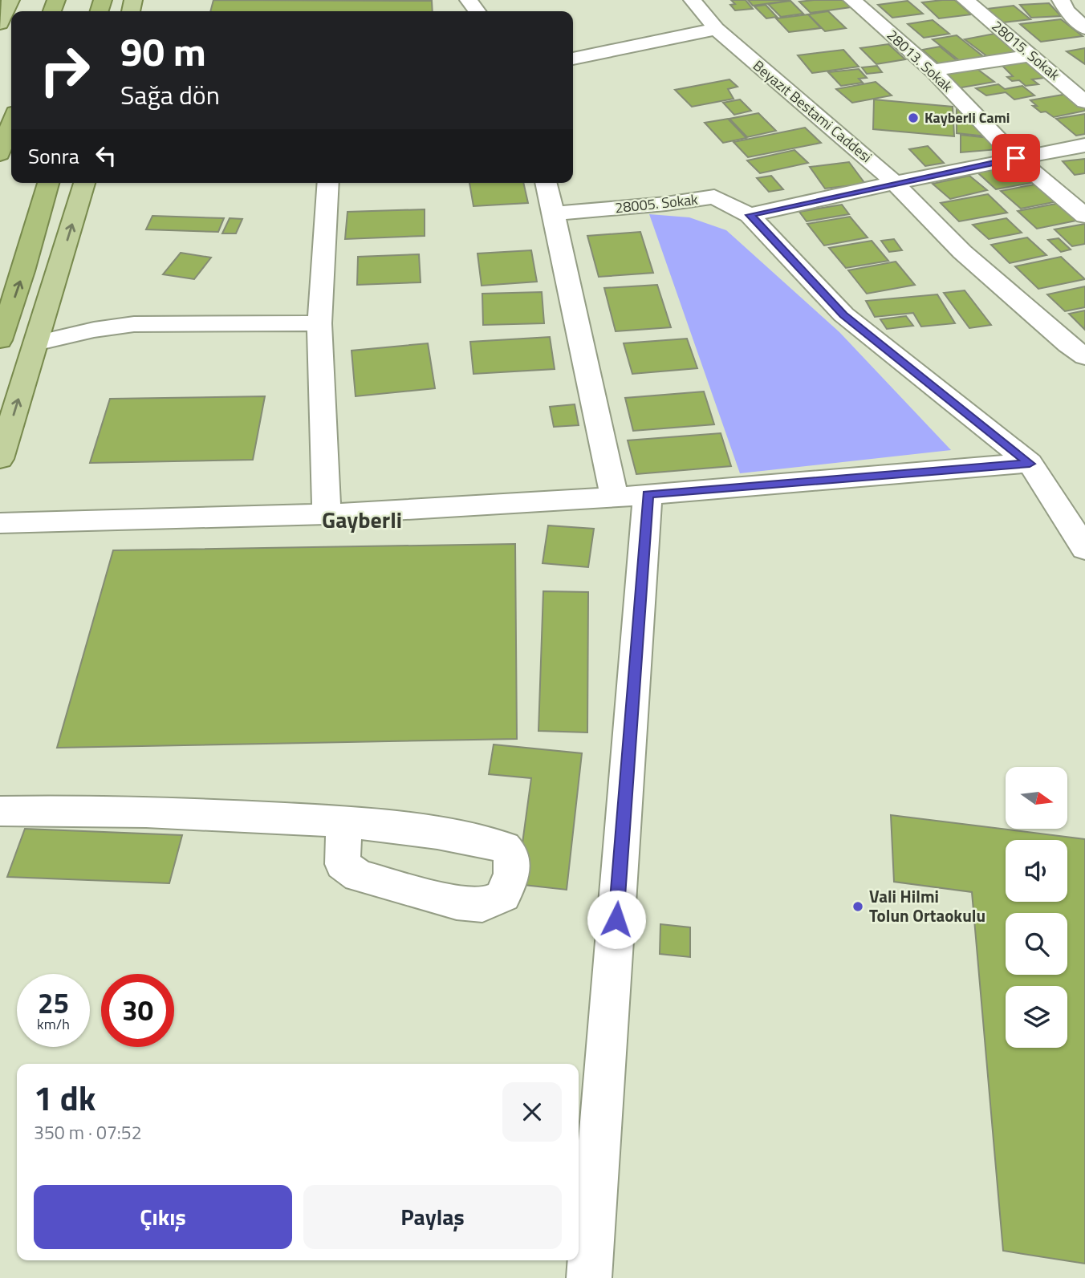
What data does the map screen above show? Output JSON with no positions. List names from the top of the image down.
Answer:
{
  "streets": {
    "street": [
      "28015. Sokak",
      "28013. Sokak",
      "Beyazıt Bestami Caddesi",
      "28005. Sokak"
    ]
  },
  "districts": ["Gayberli"],
  "places": ["Kayberli Cami", "Vali Hilmi Tolun Ortaokulu"],
  "north": "right",
  "page": {
    "turn": ["90 m", "Sağa dön"],
    "then": "Sonra",
    "speed": "25 km/h",
    "limit": "30",
    "heading": ["1 dk", "350 m · 07:52"],
    "buttons": ["Çıkış", "Paylaş"]
  }
}
